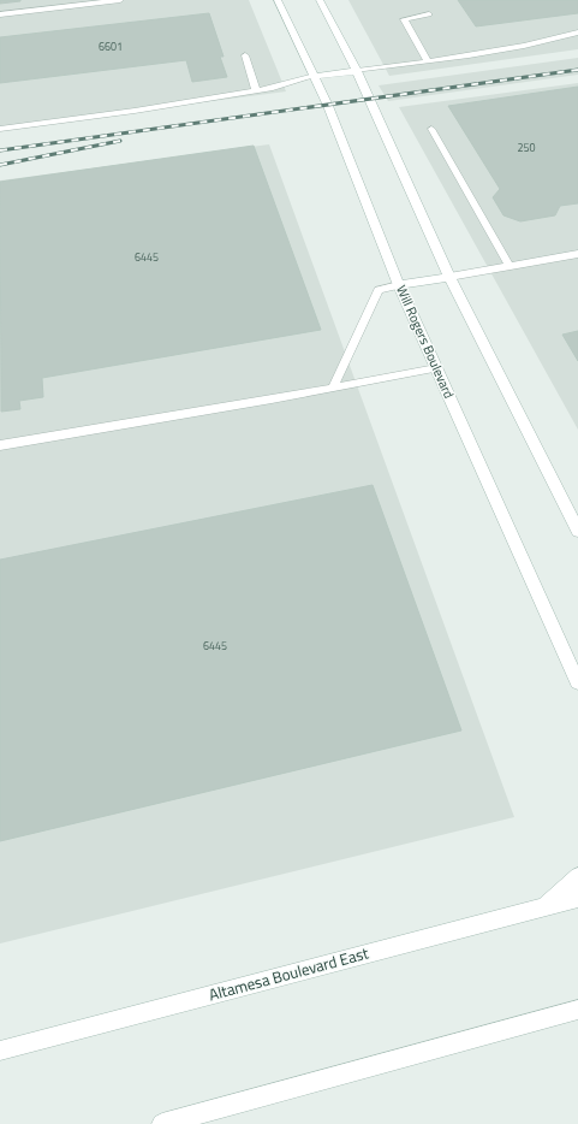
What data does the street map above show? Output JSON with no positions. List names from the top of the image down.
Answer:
{
  "streets": {
    "main road": ["Will Rogers Boulevard", "Altamesa Boulevard East"]
  },
  "house_numbers": [
    "6601",
    "250",
    "6445",
    "6445"
  ]
}
